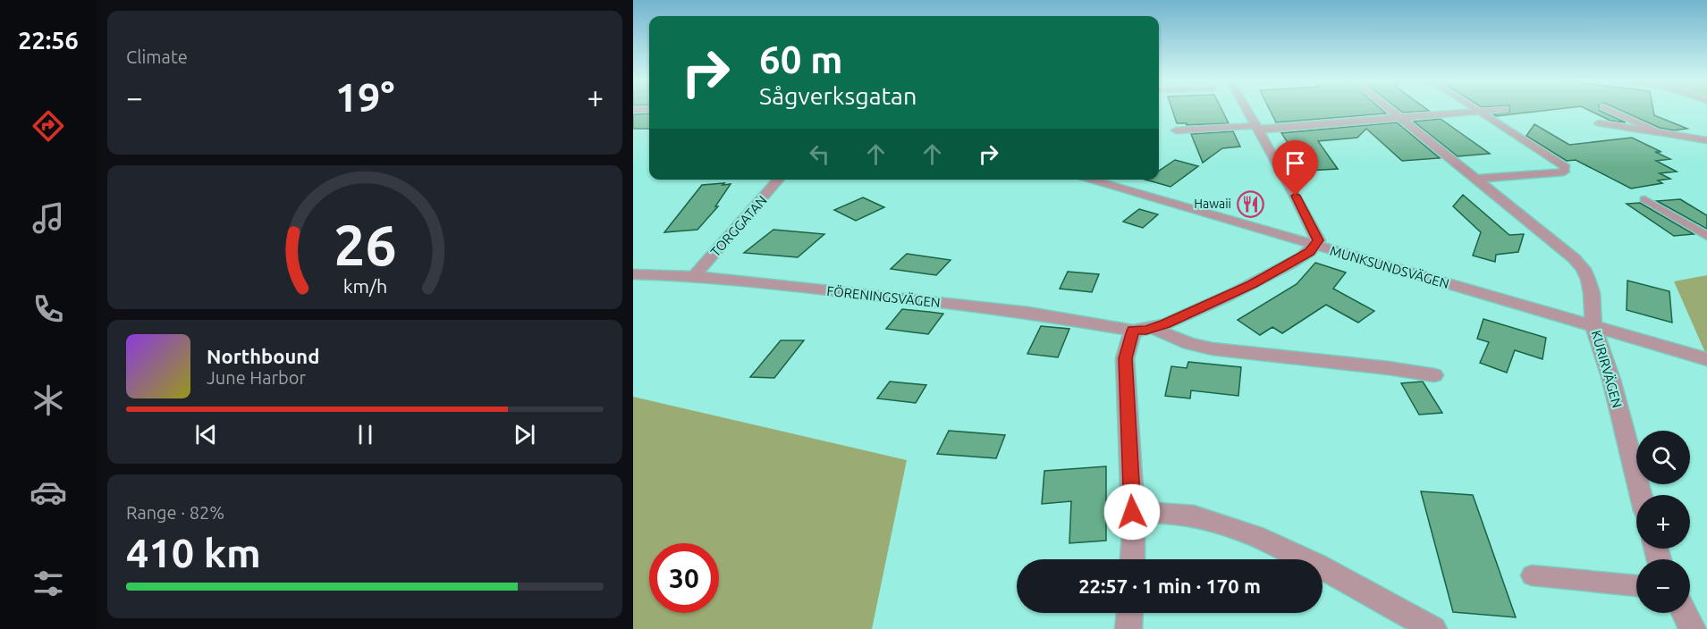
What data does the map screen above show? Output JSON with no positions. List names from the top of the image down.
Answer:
{
  "streets": {
    "street": [
      "TORGGATAN",
      "MUNKSUNDSVÄGEN",
      "FÖRENINGSVÄGEN",
      "KURIRVÄGEN"
    ]
  },
  "crossings": [
    ["TORGGATAN", "FÖRENINGSVÄGEN"],
    ["MUNKSUNDSVÄGEN", "FÖRENINGSVÄGEN"],
    ["MUNKSUNDSVÄGEN", "KURIRVÄGEN"]
  ],
  "places": {
    "restaurant": ["Hawaii"]
  },
  "page": {
    "tabs": "22:56",
    "tile": [
      "Climate",
      ["Range · 82%", "410 km"]
    ],
    "turn": ["60 m", "Sågverksgatan"],
    "heat": ["−", "19°", "+"],
    "song": ["Northbound", "June Harbor"],
    "map_buttons": ["+", "−"],
    "limit": "30",
    "trip": "22:57 · 1 min · 170 m",
    "gauge": ["26", "km/h"]
  }
}
